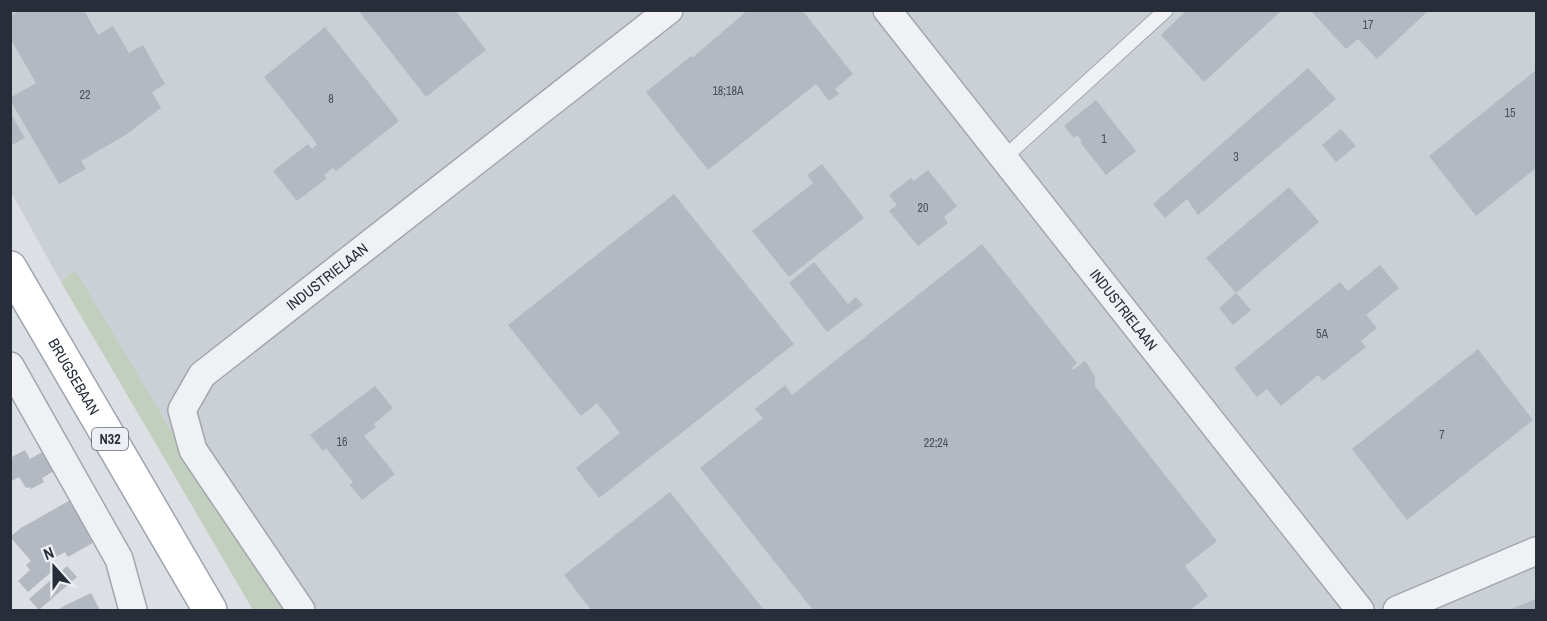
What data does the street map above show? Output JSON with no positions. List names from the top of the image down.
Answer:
{
  "streets": {
    "main road": ["BRUGSEBAAN", "N32"],
    "street": ["INDUSTRIELAAN"]
  },
  "house_numbers": [
    "17",
    "18;18A",
    "22",
    "8",
    "15",
    "1",
    "3",
    "20",
    "5A",
    "7",
    "16",
    "22;24"
  ],
  "north": "top"
}
